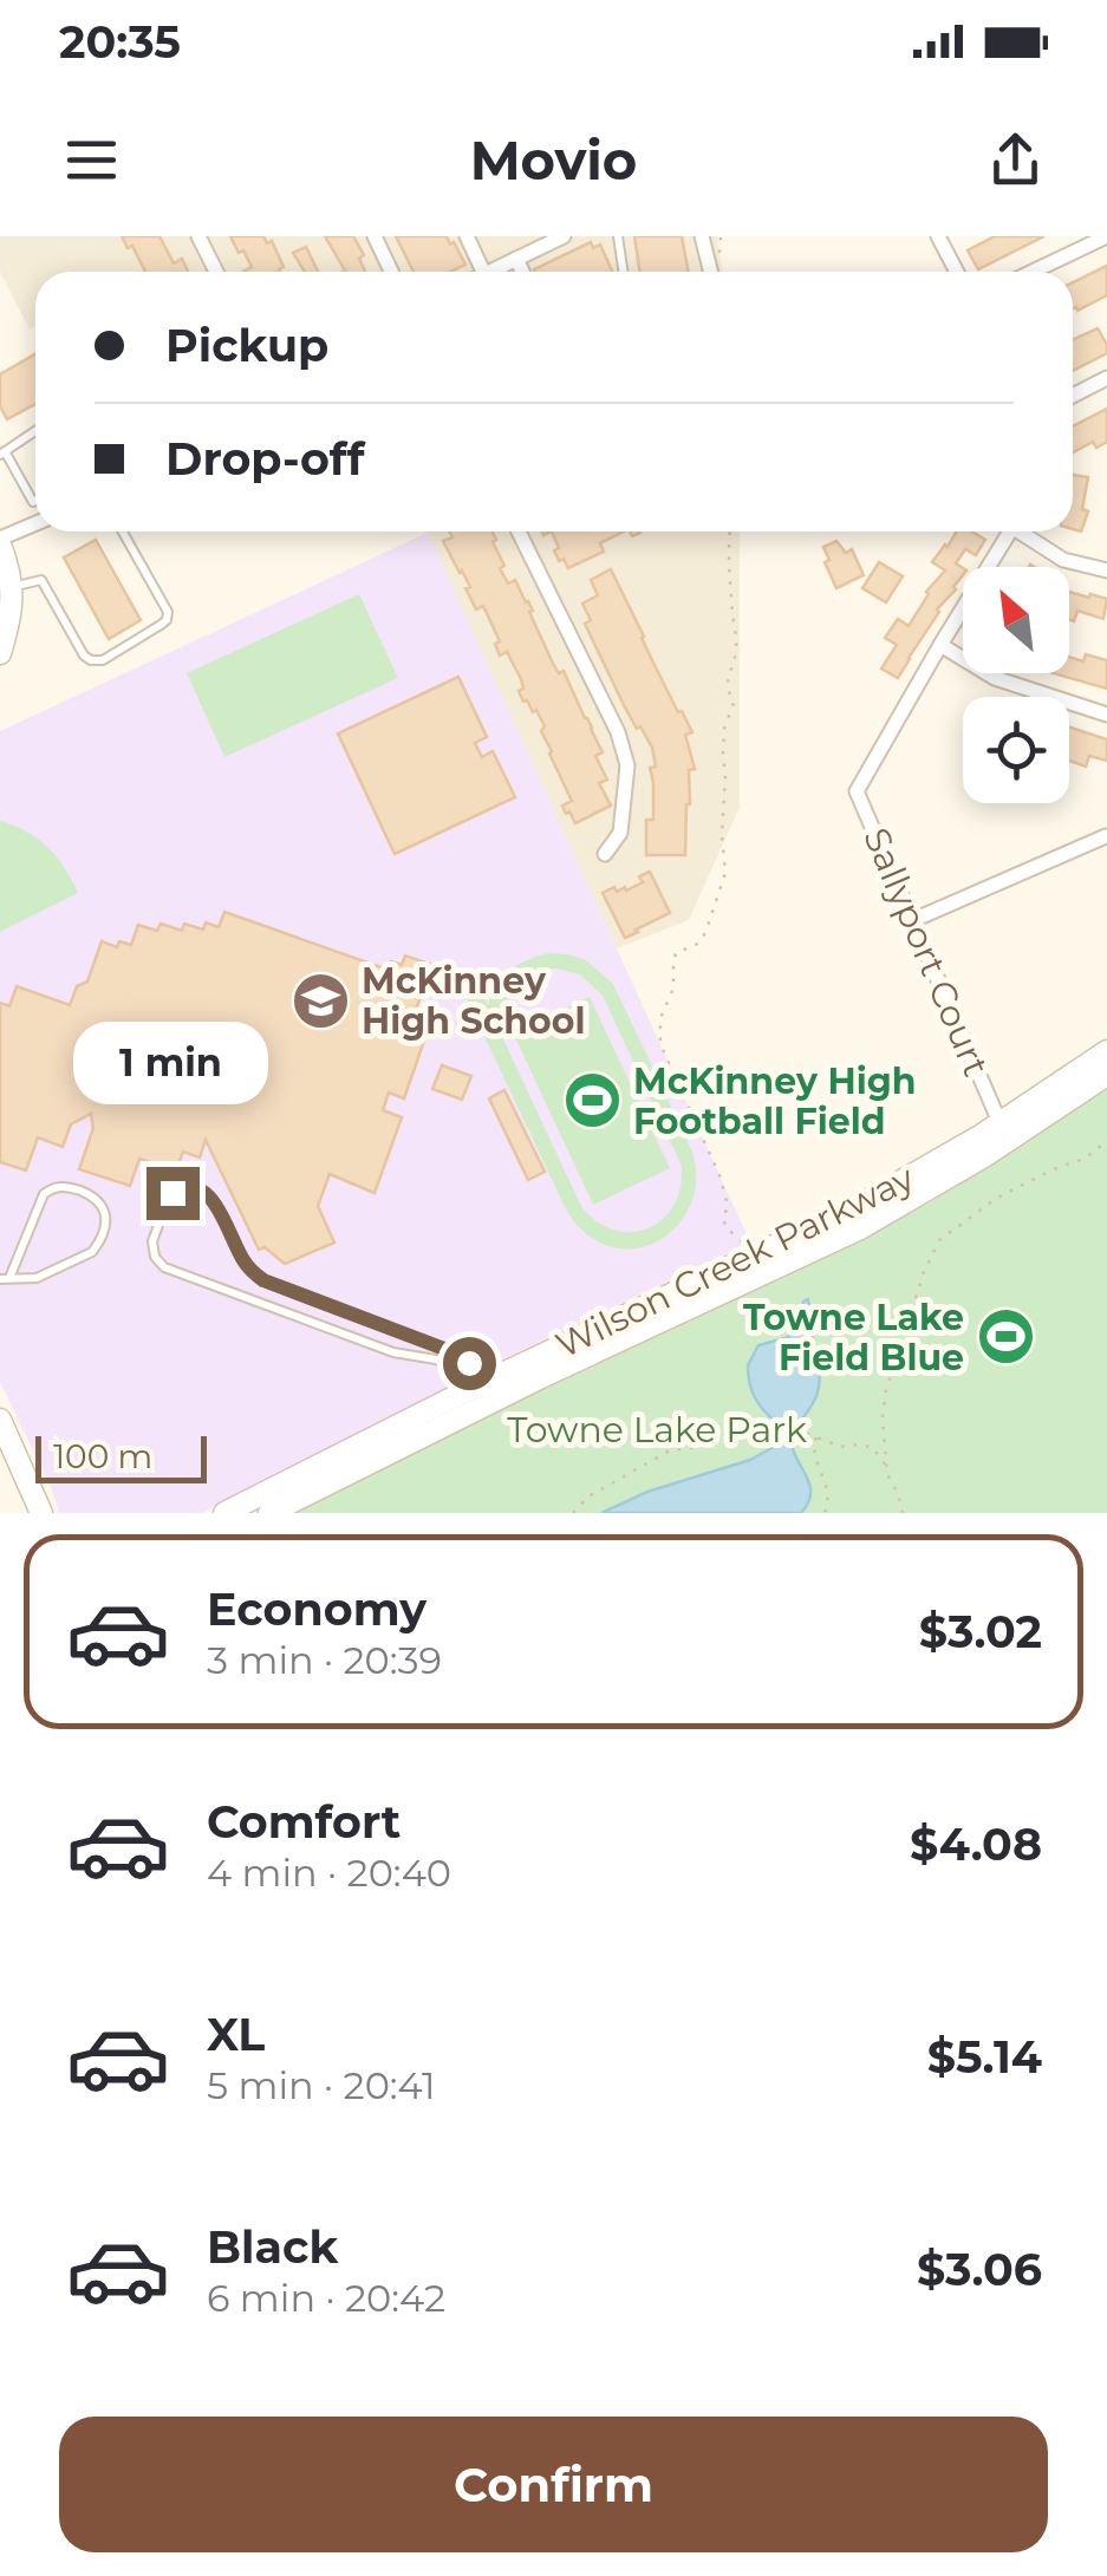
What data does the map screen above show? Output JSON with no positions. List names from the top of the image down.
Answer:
{
  "streets": {
    "main road": ["Wilson Creek Parkway"],
    "street": ["Sallyport Court"]
  },
  "parks": ["Towne Lake Park"],
  "places": {
    "school or university": ["McKinney High School"],
    "sports": ["McKinney High Football Field", "Towne Lake Field Blue"]
  },
  "scale_bar": "100 m",
  "north": "top left",
  "page": {
    "status": "20:35",
    "header": "Movio",
    "banner": ["Pickup", "Drop-off"],
    "bubble": "1 min",
    "scale": "100 m",
    "list": [
      {
        "name": "Economy",
        "note": "3 min · 20:39",
        "value": "$3.02"
      },
      {
        "name": "Comfort",
        "note": "4 min · 20:40",
        "value": "$4.08"
      },
      {
        "name": "XL",
        "note": "5 min · 20:41",
        "value": "$5.14"
      },
      {
        "name": "Black",
        "note": "6 min · 20:42",
        "value": "$3.06"
      }
    ],
    "buttons": "Confirm"
  }
}
